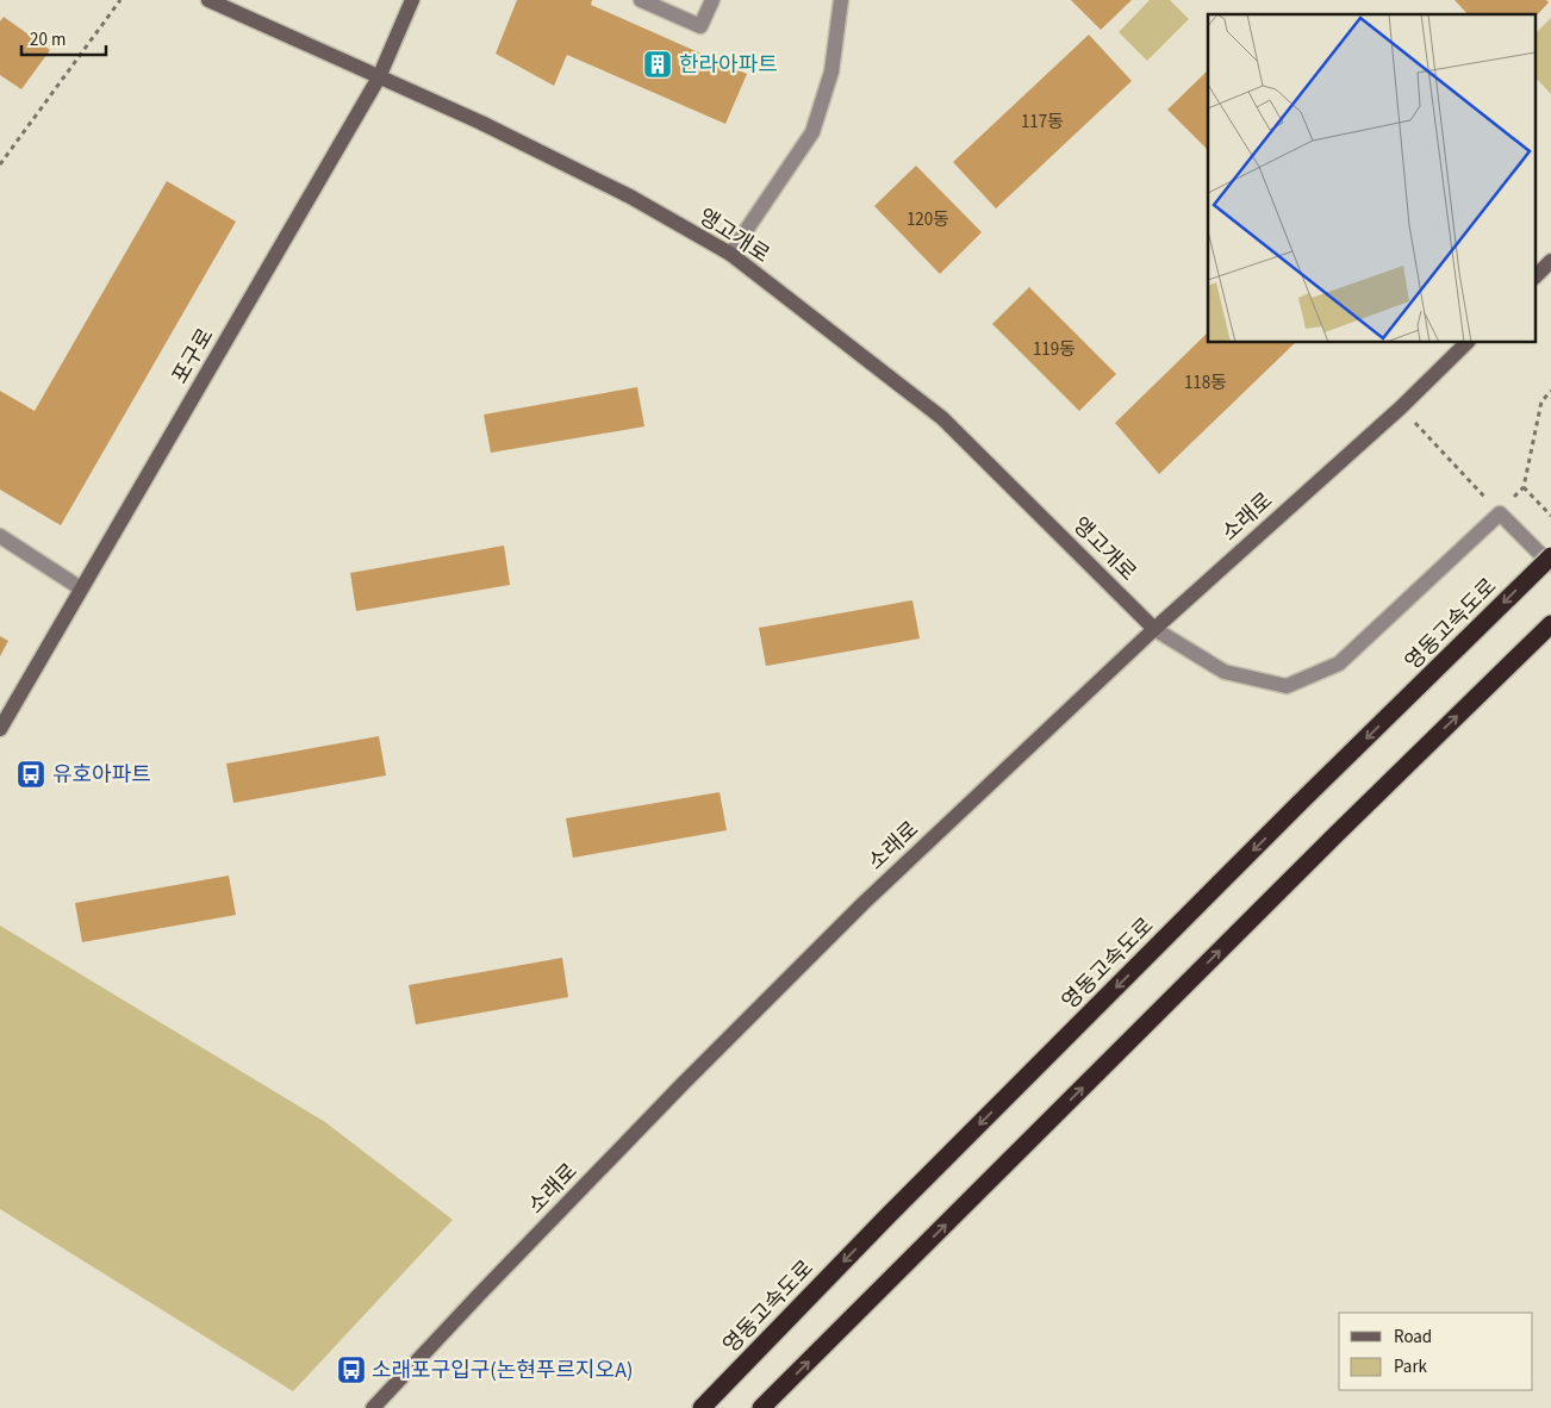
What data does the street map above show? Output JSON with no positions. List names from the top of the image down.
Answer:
{
  "streets": {
    "highway": ["영동고속도로"],
    "street": ["앵고개로", "포구로", "소래로"]
  },
  "crossings": [
    ["앵고개로", "포구로"],
    ["앵고개로", "소래로"]
  ],
  "places": {
    "building": ["한라아파트"],
    "bus stop": ["유호아파트", "소래포구입구(논현푸르지오A)"]
  },
  "house_numbers": [
    "117동",
    "120동",
    "119동",
    "118동"
  ],
  "legend": ["Road", "Park"],
  "scale_bar": "20 m"
}
